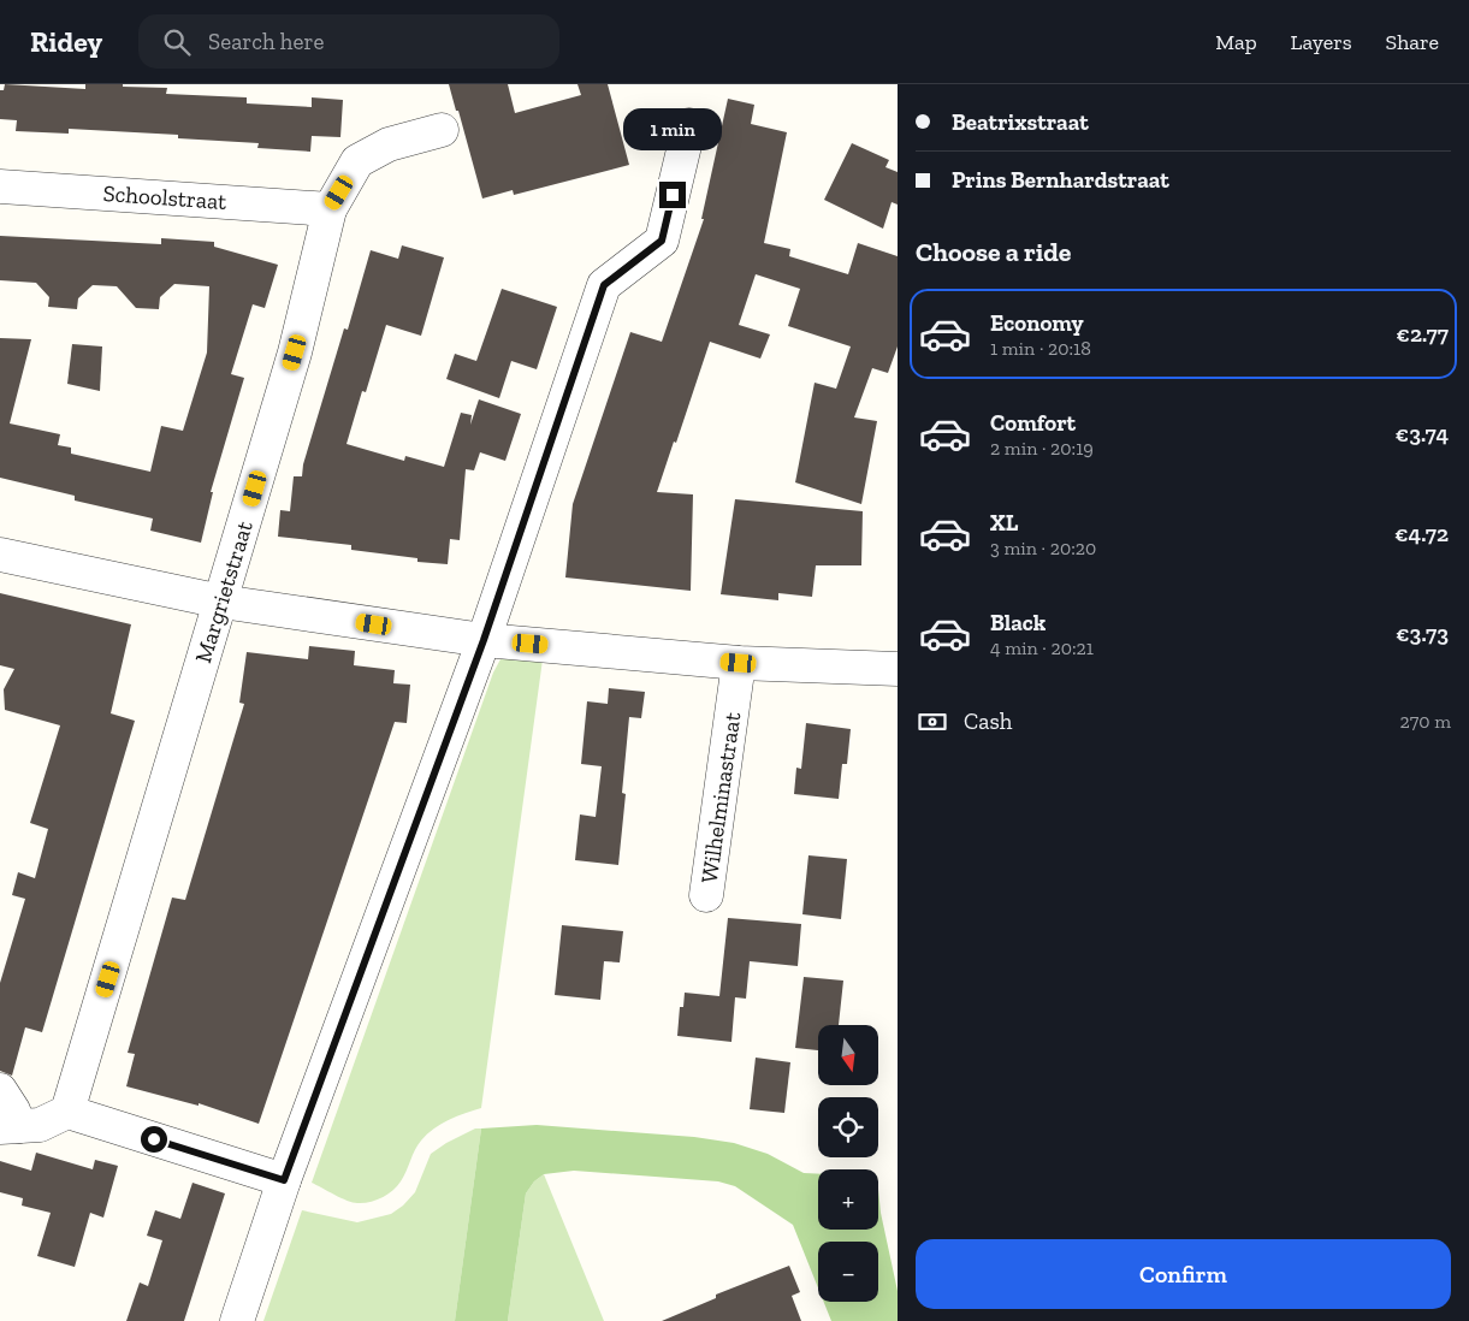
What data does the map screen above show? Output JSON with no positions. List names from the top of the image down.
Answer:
{
  "streets": {
    "street": ["Schoolstraat", "Margrietstraat", "Wilhelminastraat"]
  },
  "crossings": [
    ["Schoolstraat", "Margrietstraat"]
  ],
  "north": "bottom",
  "page": {
    "header": "Ridey",
    "search": "Search here",
    "nav": ["Map", "Layers", "Share"],
    "banner": ["Beatrixstraat", "Prins Bernhardstraat"],
    "bubble": "1 min",
    "heading": "Choose a ride",
    "list": [
      {
        "name": "Economy",
        "note": "1 min · 20:18",
        "value": "€2.77"
      },
      {
        "name": "Comfort",
        "note": "2 min · 20:19",
        "value": "€3.74"
      },
      {
        "name": "XL",
        "note": "3 min · 20:20",
        "value": "€4.72"
      },
      {
        "name": "Black",
        "note": "4 min · 20:21",
        "value": "€3.73"
      }
    ],
    "pay": ["Cash", "270 m"],
    "map_buttons": ["+", "−"],
    "buttons": "Confirm"
  }
}
